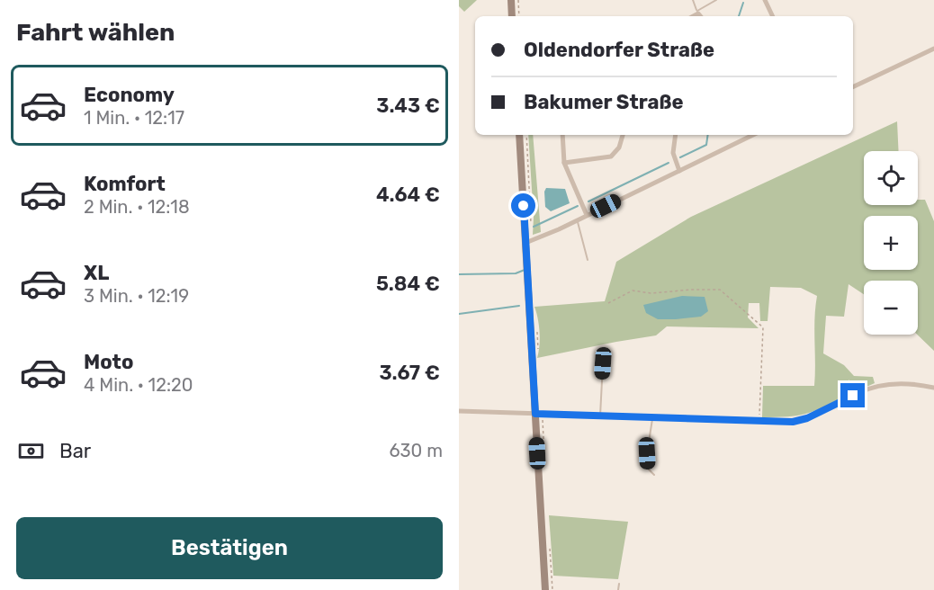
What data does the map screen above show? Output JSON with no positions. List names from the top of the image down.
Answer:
{
  "page": {
    "heading": "Fahrt wählen",
    "banner": ["Oldendorfer Straße", "Bakumer Straße"],
    "list": [
      {
        "name": "Economy",
        "note": "1 Min. · 12:17",
        "value": "3.43 €"
      },
      {
        "name": "Komfort",
        "note": "2 Min. · 12:18",
        "value": "4.64 €"
      },
      {
        "name": "XL",
        "note": "3 Min. · 12:19",
        "value": "5.84 €"
      },
      {
        "name": "Moto",
        "note": "4 Min. · 12:20",
        "value": "3.67 €"
      }
    ],
    "map_buttons": ["+", "−"],
    "pay": ["Bar", "630 m"],
    "buttons": "Bestätigen"
  }
}
